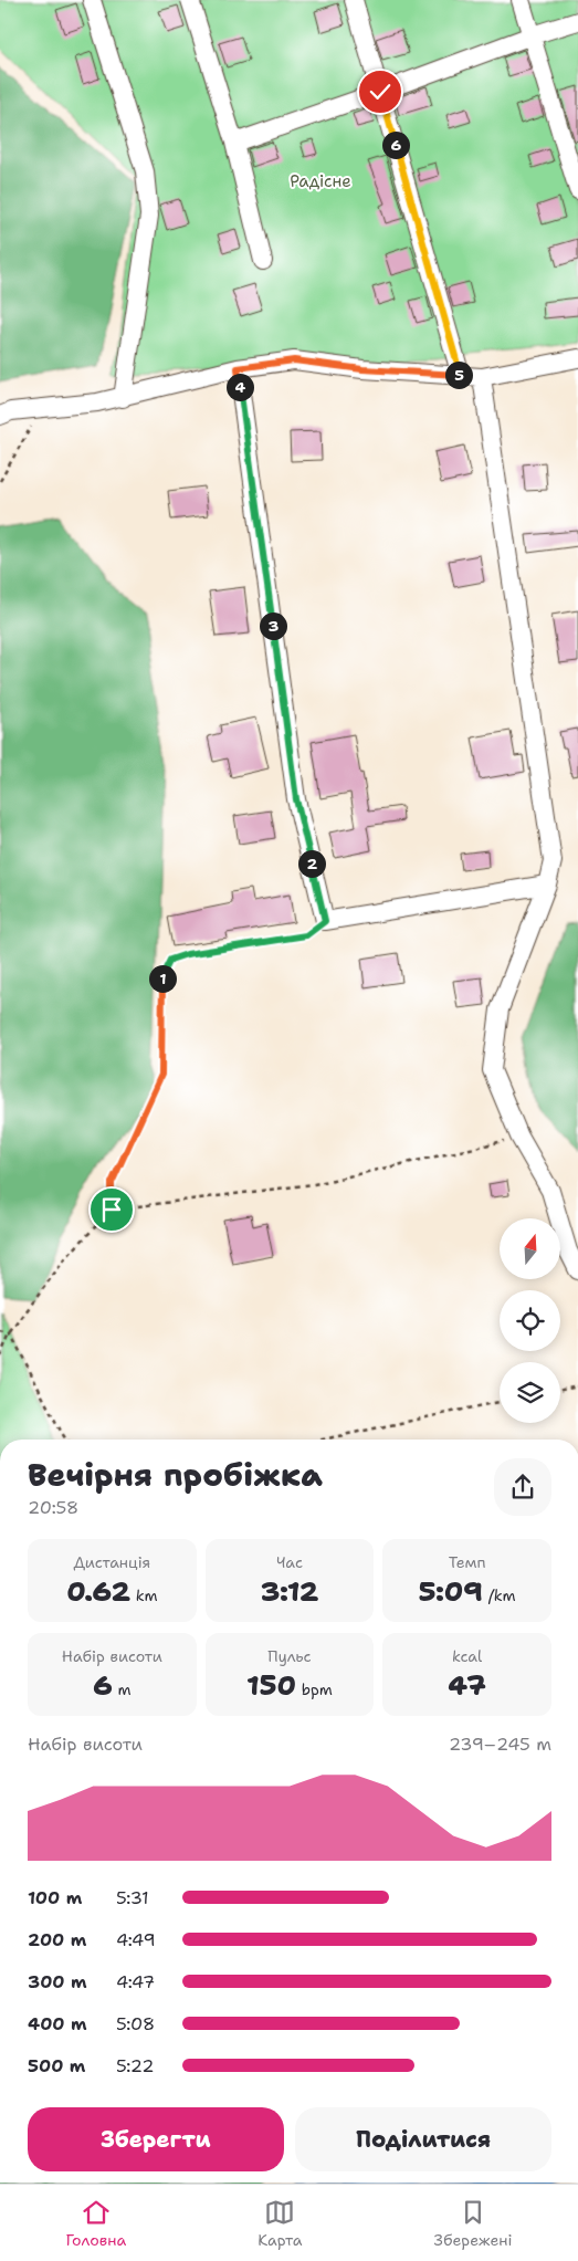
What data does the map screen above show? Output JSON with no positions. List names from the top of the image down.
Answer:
{
  "parks": ["Радісне"],
  "north": "top",
  "page": {
    "pins": [
      "6",
      "5",
      "4",
      "3",
      "2",
      "1"
    ],
    "heading": ["Вечірня пробіжка", "20:58"],
    "stats": [
      ["Дистанція", "0.62 km"],
      ["Час", "3:12"],
      ["Темп", "5:09 /km"],
      ["Набір висоти", "6 m"],
      ["Пульс", "150 bpm"],
      ["kcal", "47"]
    ],
    "chart": ["Набір висоти", "239–245 m"],
    "list": [
      {
        "name": "100 m",
        "note": "5:31"
      },
      {
        "name": "200 m",
        "note": "4:49"
      },
      {
        "name": "300 m",
        "note": "4:47"
      },
      {
        "name": "400 m",
        "note": "5:08"
      },
      {
        "name": "500 m",
        "note": "5:22"
      }
    ],
    "buttons": ["Зберегти", "Поділитися"],
    "tabs": ["Головна", "Карта", "Збережені"]
  }
}
